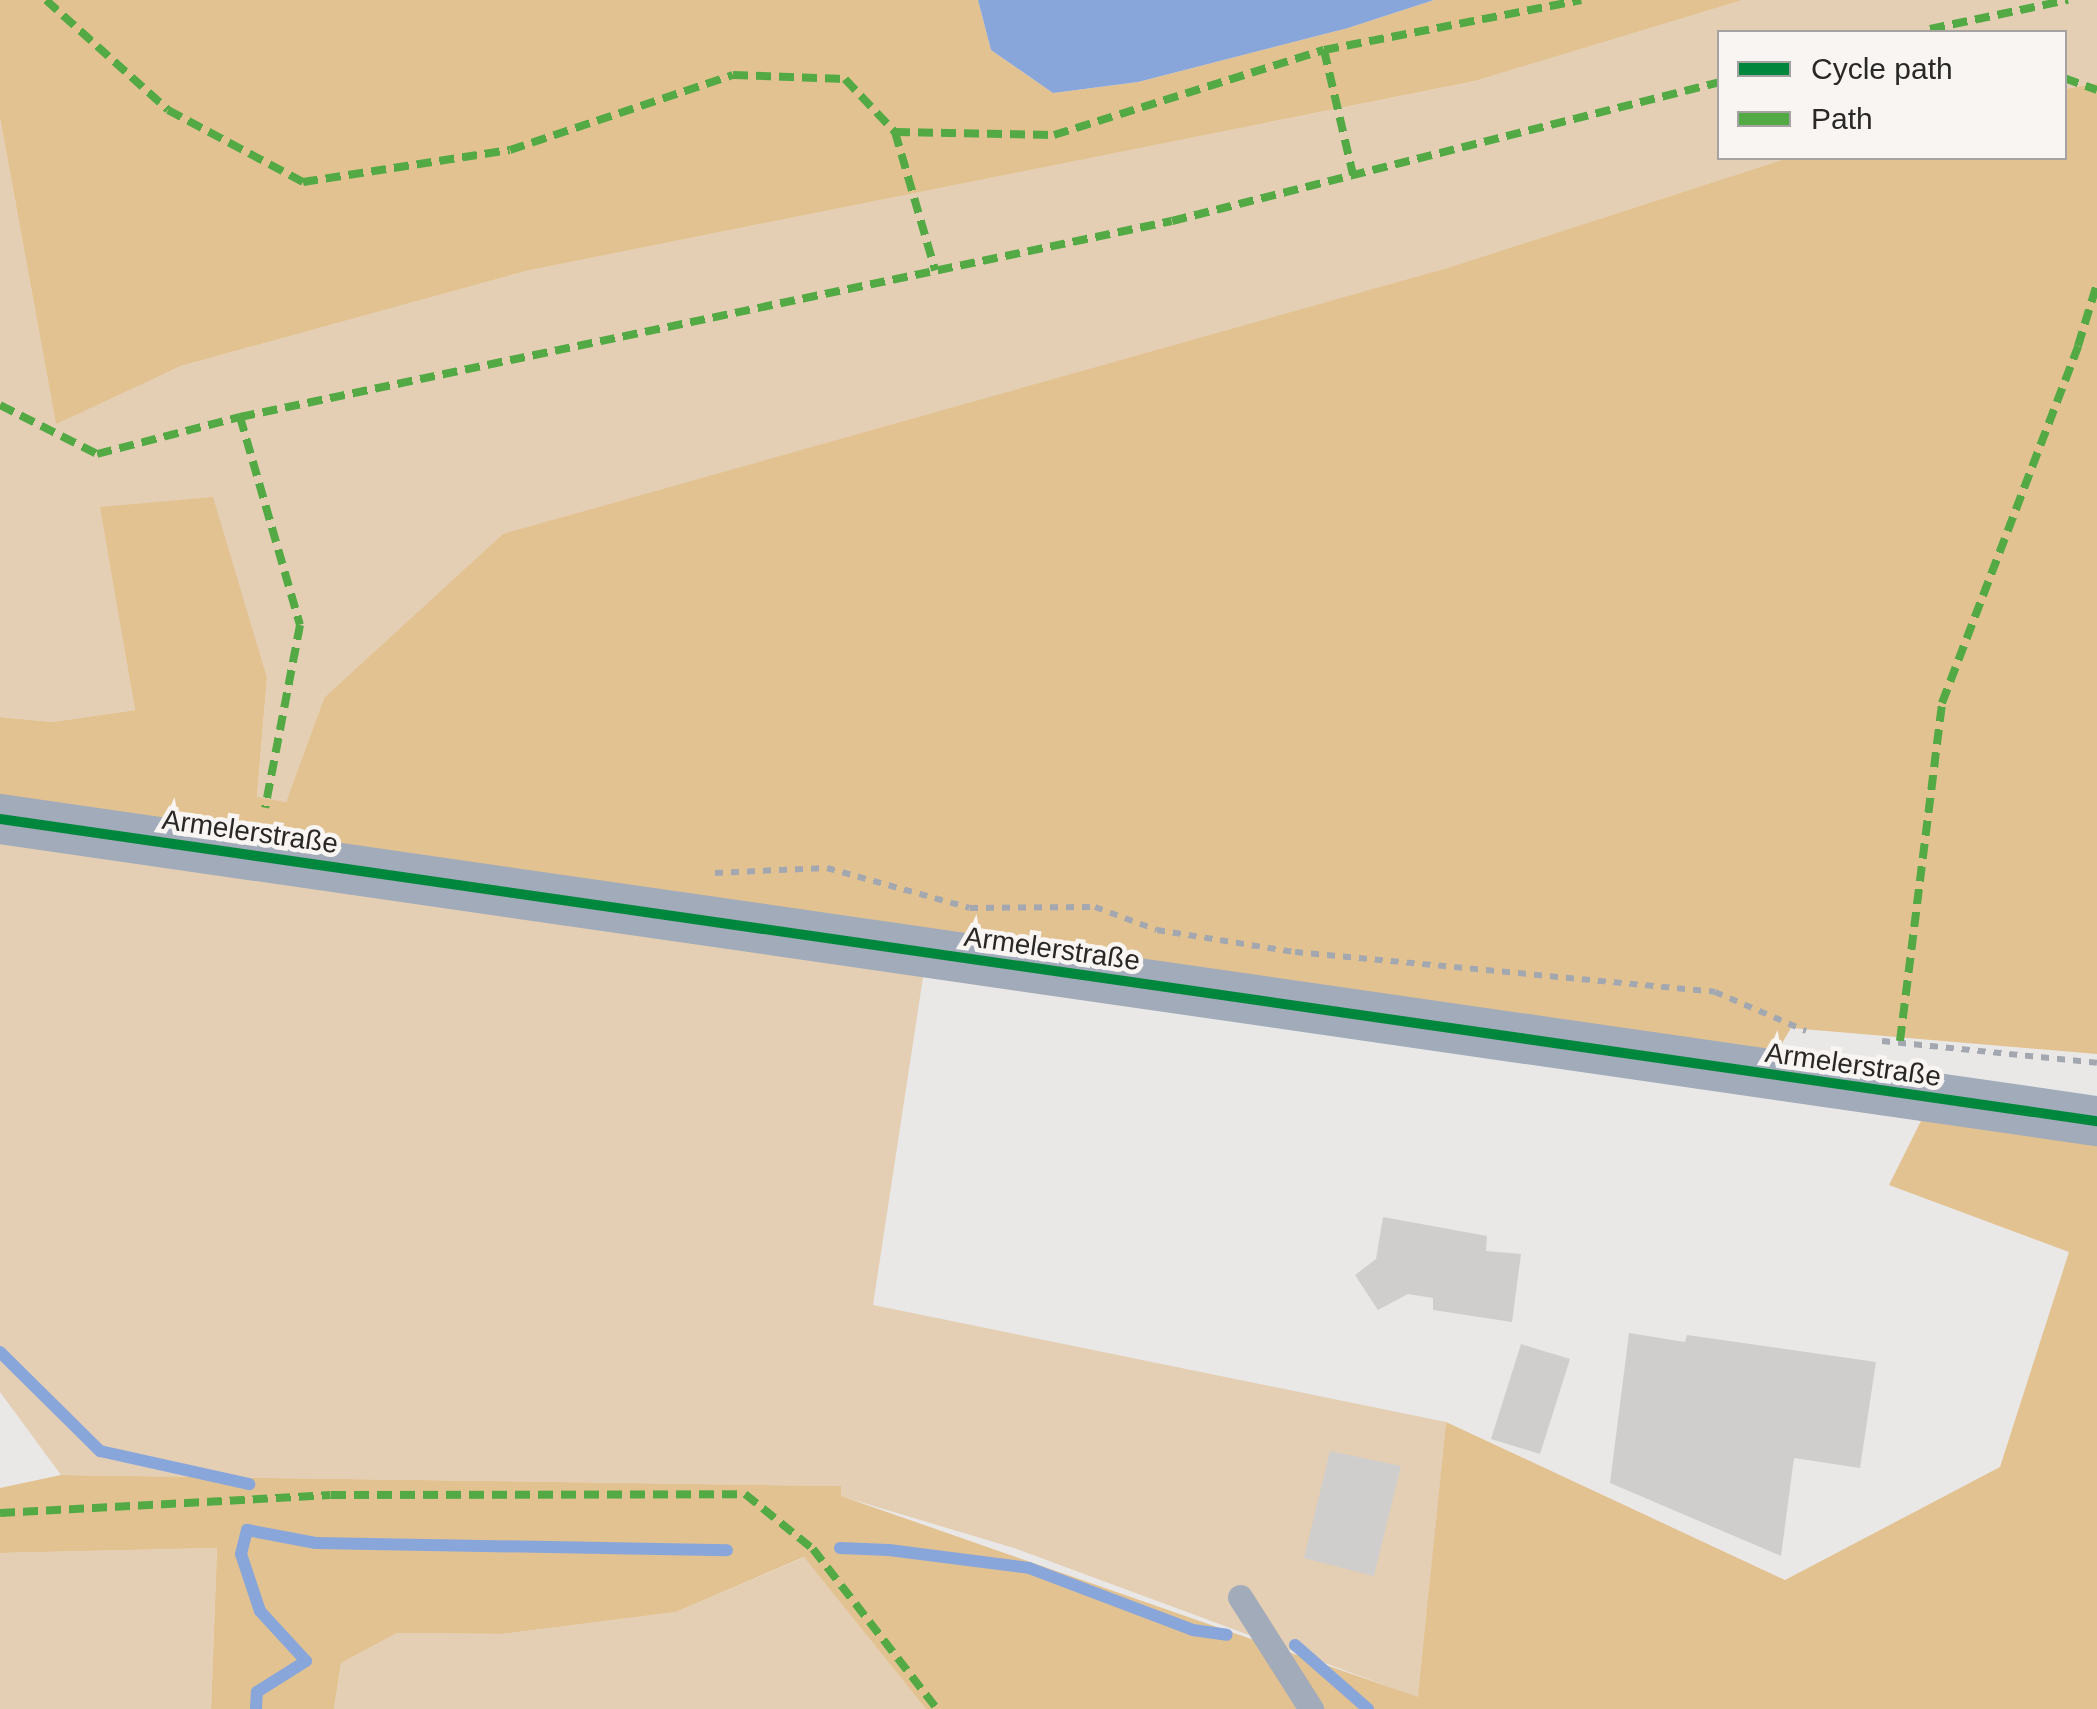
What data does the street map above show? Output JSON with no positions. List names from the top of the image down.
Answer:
{
  "streets": {
    "street": ["Armelerstraße"]
  },
  "legend": ["Cycle path", "Path"]
}
